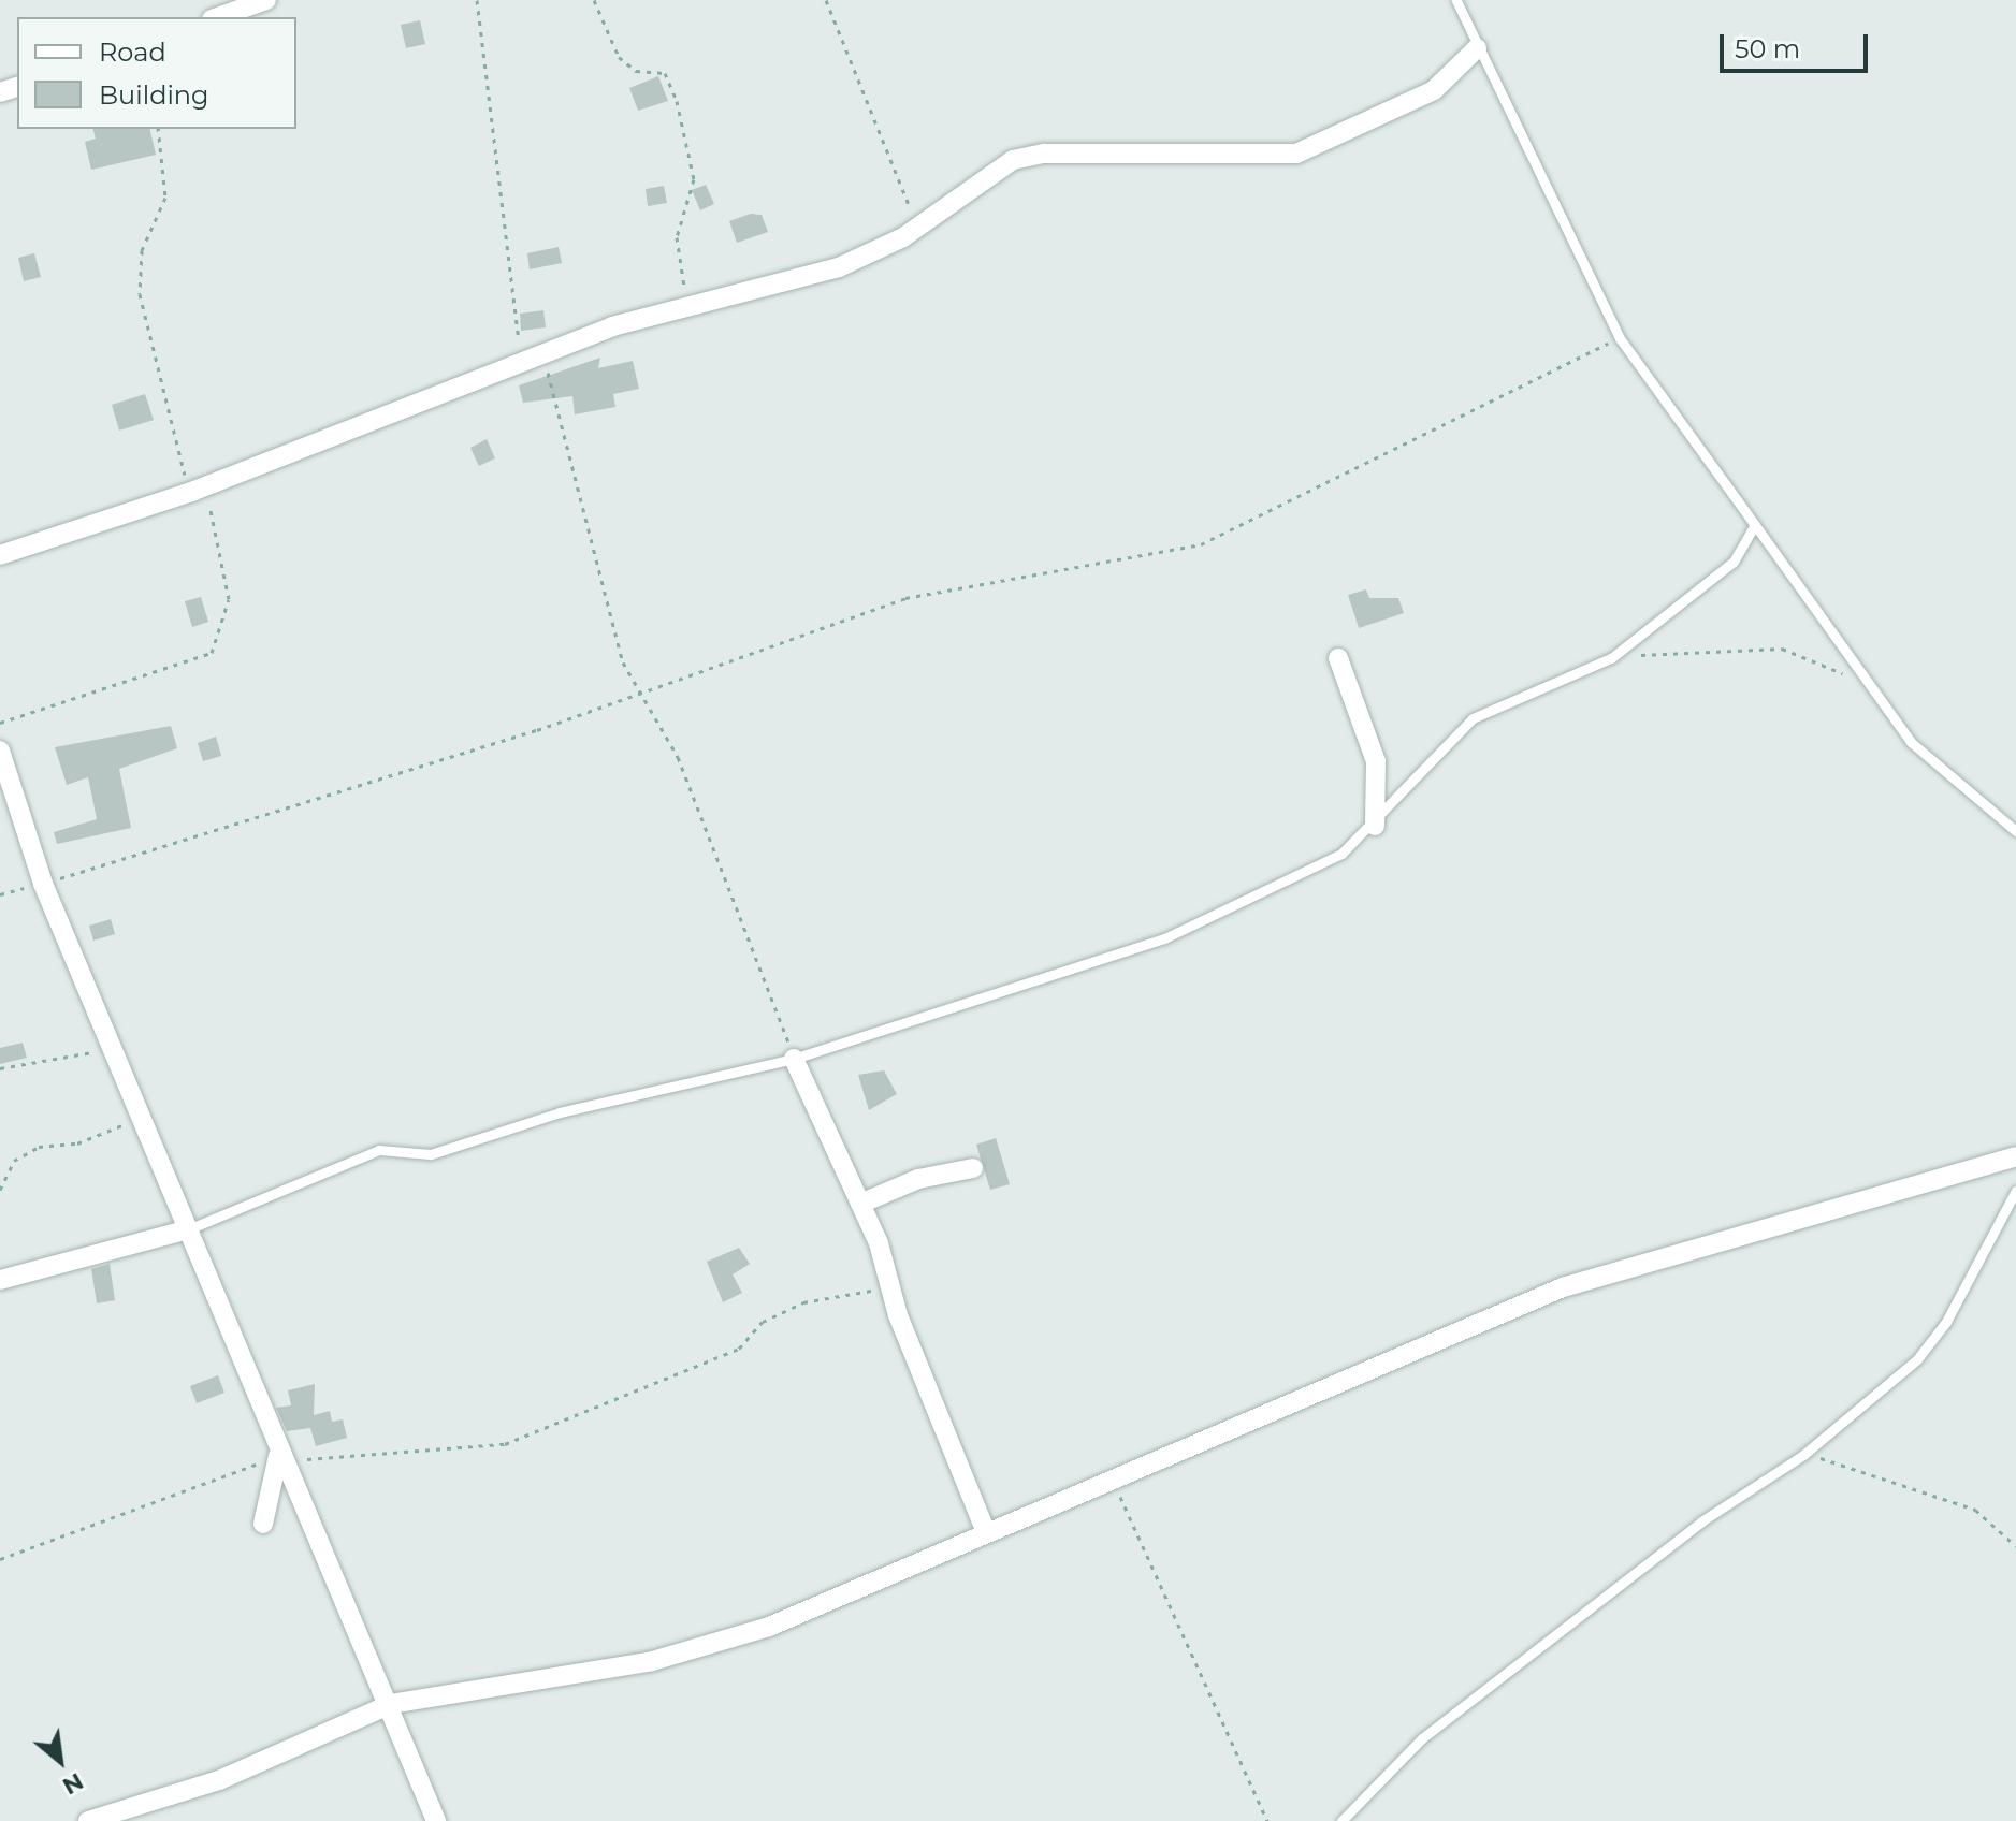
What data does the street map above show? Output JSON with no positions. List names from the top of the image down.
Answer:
{
  "legend": ["Road", "Building"],
  "scale_bar": "50 m",
  "north": "bottom right"
}
